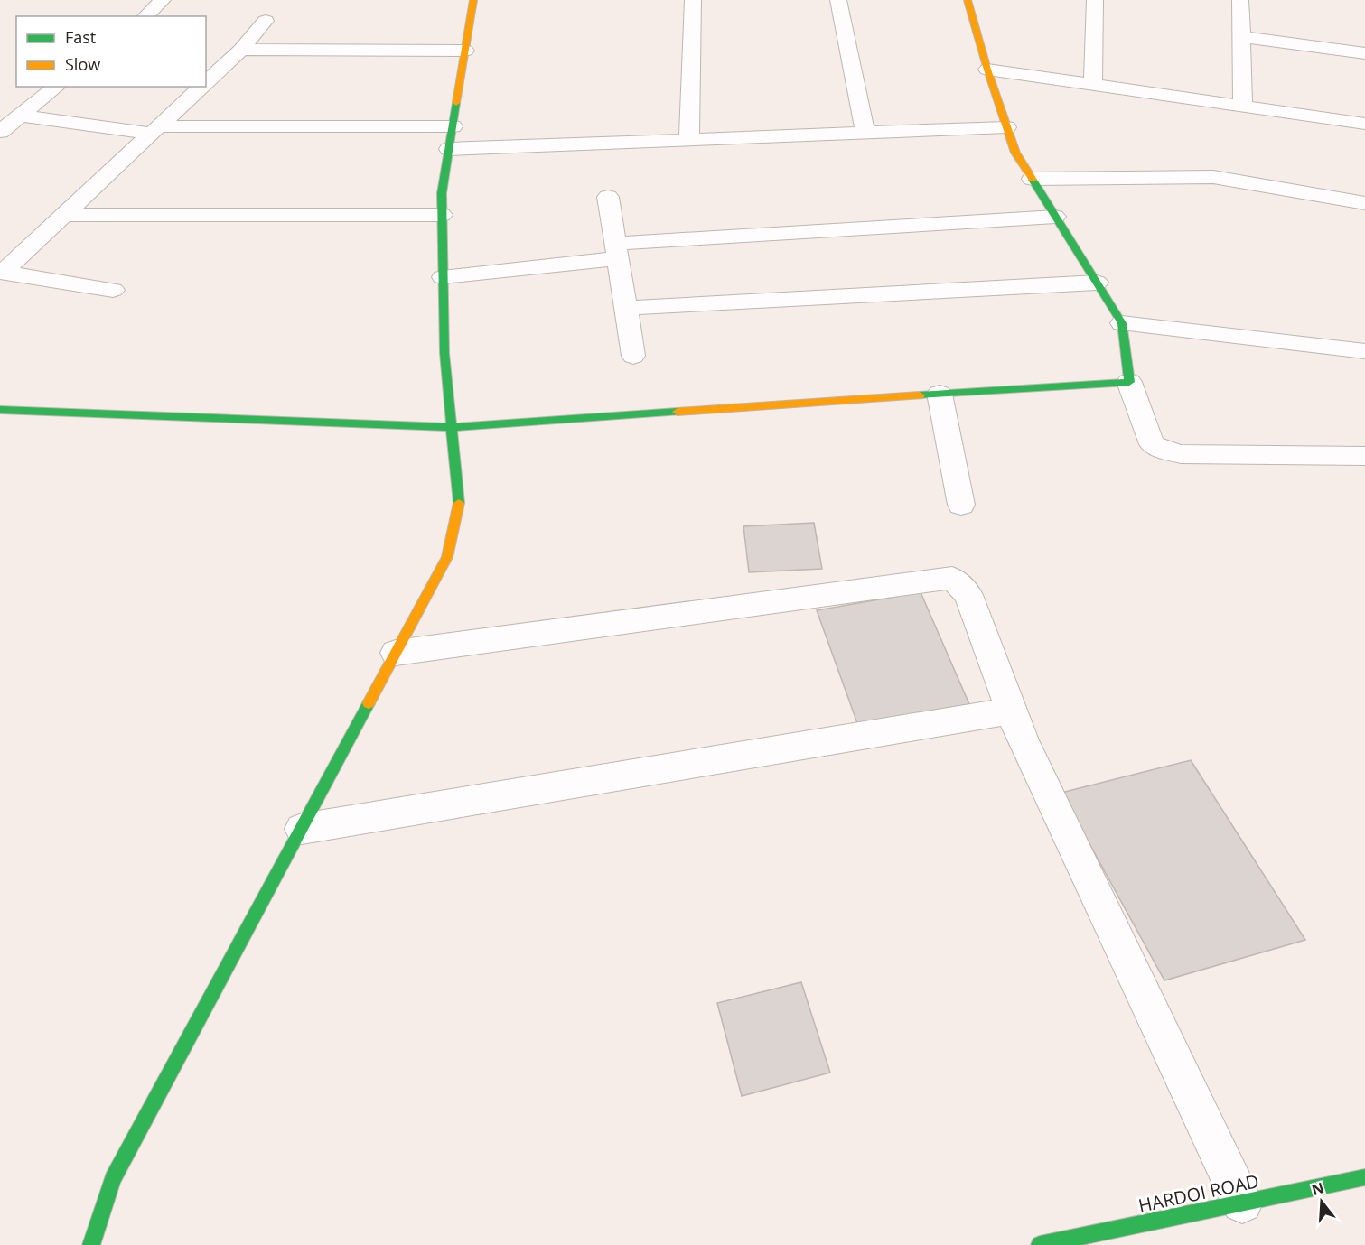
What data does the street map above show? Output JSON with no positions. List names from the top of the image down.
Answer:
{
  "streets": {
    "street": ["HARDOI ROAD"]
  },
  "legend": ["Fast", "Slow"],
  "north": "top"
}
